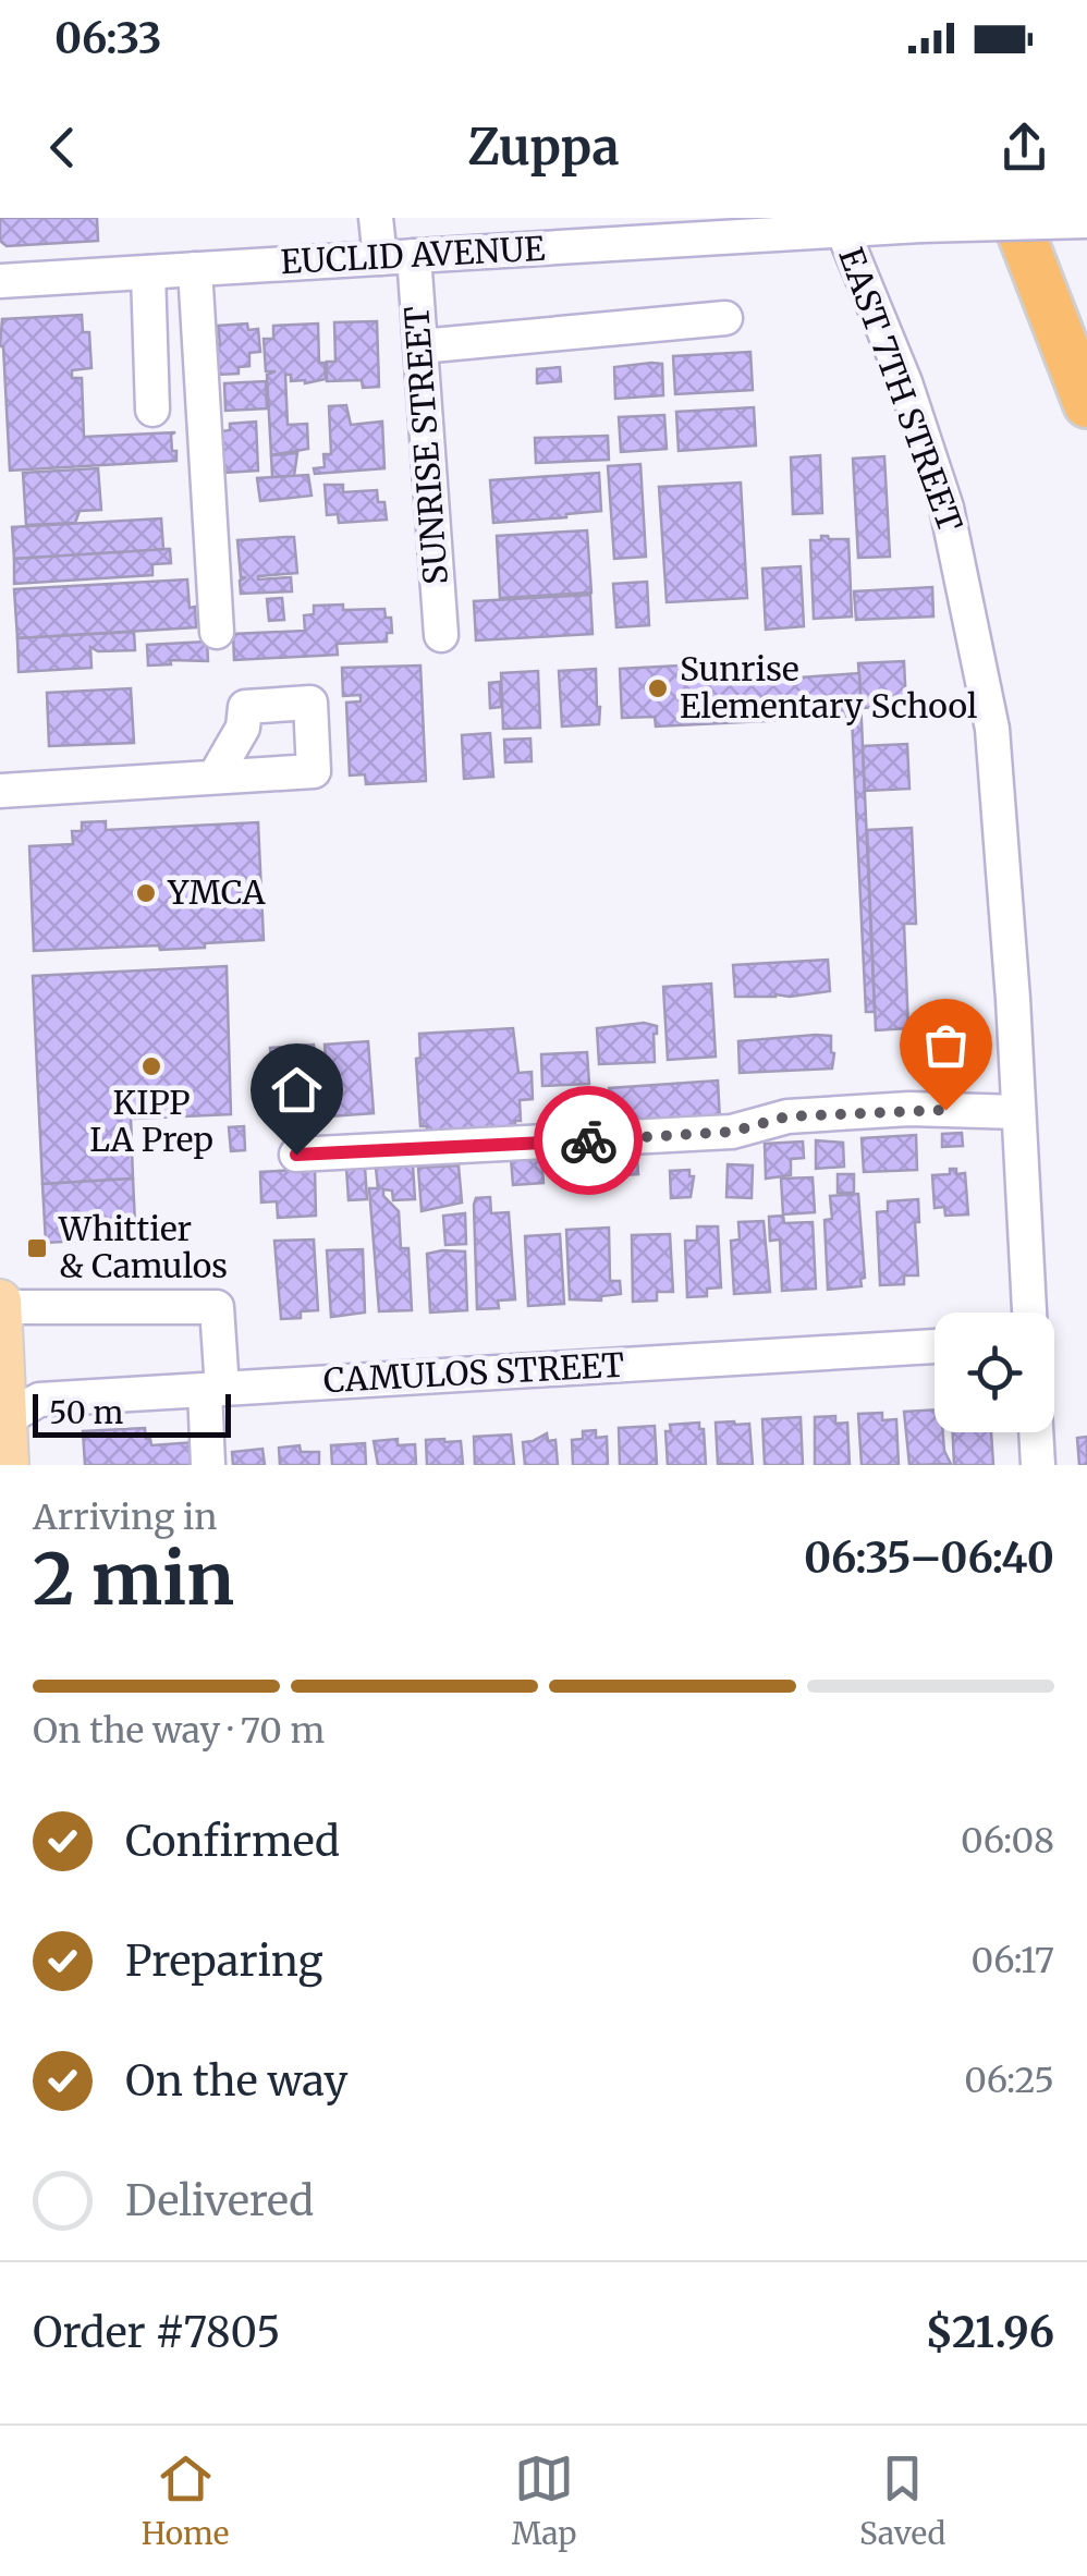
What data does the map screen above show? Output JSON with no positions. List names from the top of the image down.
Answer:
{
  "streets": {
    "street": [
      "EUCLID AVENUE",
      "EAST 7TH STREET",
      "SUNRISE STREET",
      "CAMULOS STREET"
    ]
  },
  "crossings": [
    ["EUCLID AVENUE", "EAST 7TH STREET"],
    ["EUCLID AVENUE", "SUNRISE STREET"]
  ],
  "places": {
    "other": ["Sunrise Elementary School", "YMCA", "KIPP LA Prep"],
    "transit": ["Whittier & Camulos"]
  },
  "scale_bar": "50 m",
  "page": {
    "status": "06:33",
    "header": "Zuppa",
    "scale": "50 m",
    "heading": ["2 min", "Arriving in", "06:35–06:40"],
    "panel": ["Order #7805", "$21.96"],
    "bar": "On the way · 70 m",
    "list": [
      ["Confirmed", "06:08"],
      ["Preparing", "06:17"],
      ["On the way", "06:25"],
      "Delivered"
    ],
    "tabs": ["Home", "Map", "Saved"]
  }
}
